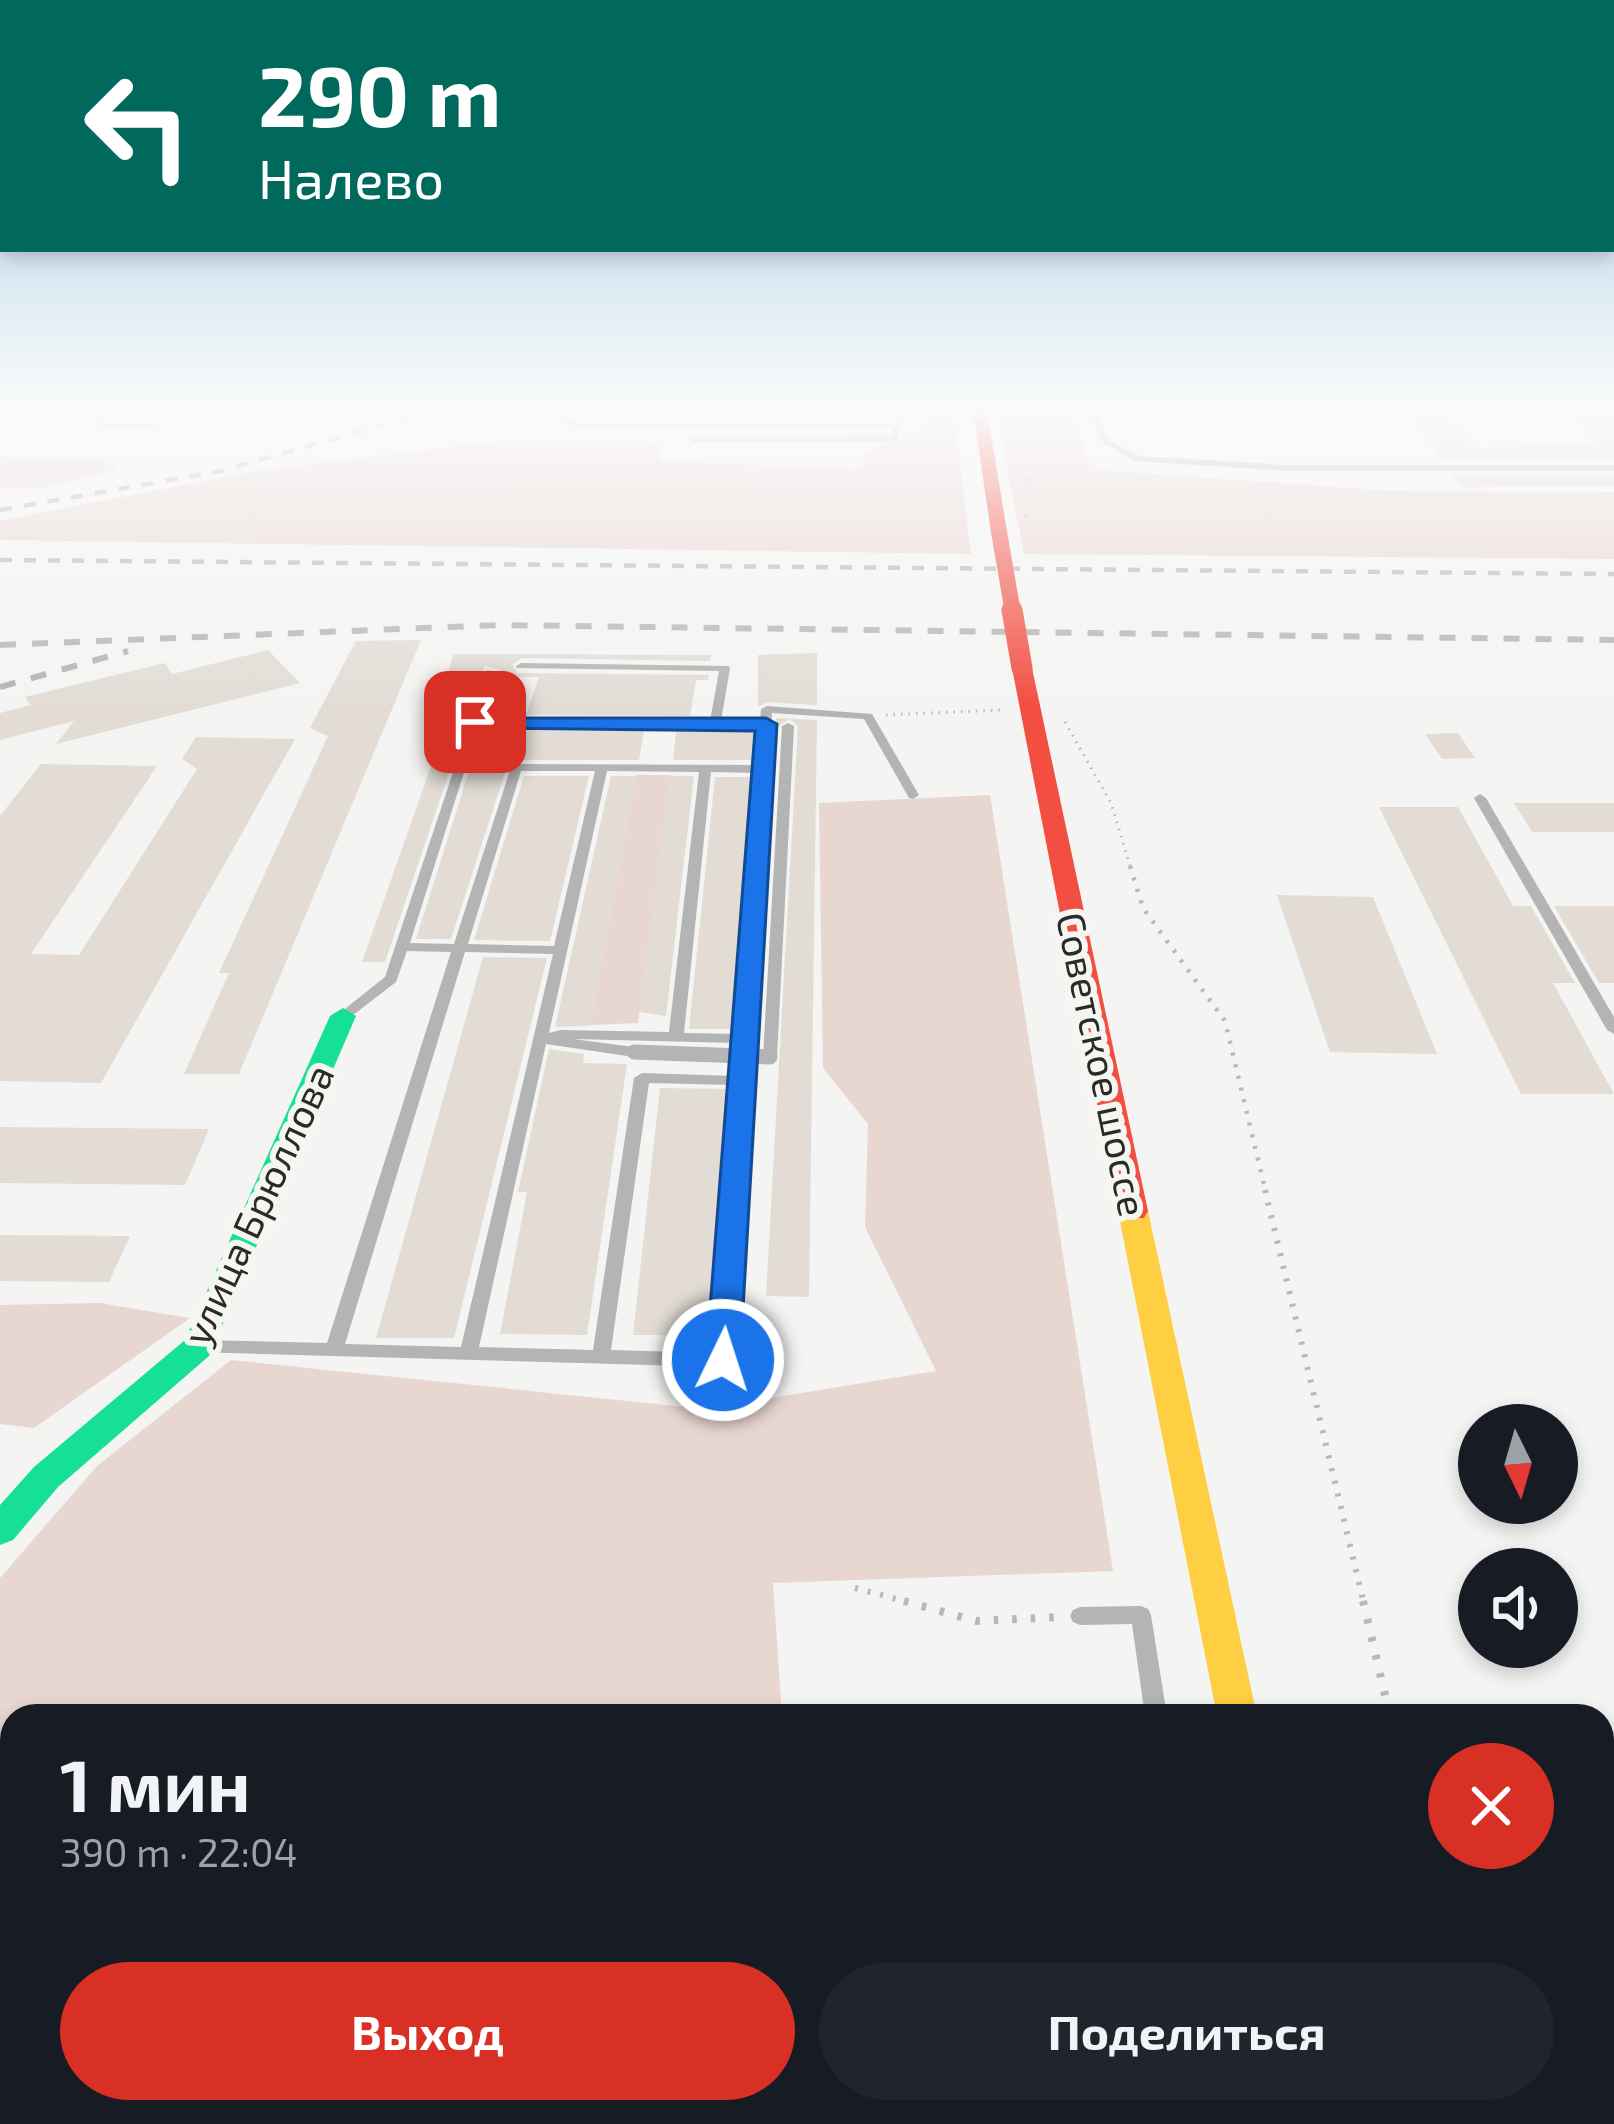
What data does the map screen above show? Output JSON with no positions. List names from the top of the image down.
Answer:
{
  "streets": {
    "main road": ["Советское шоссе", "улица Брюллова"]
  },
  "north": "bottom",
  "page": {
    "turn": ["290 m", "Налево"],
    "heading": ["1 мин", "390 m · 22:04"],
    "buttons": ["Выход", "Поделиться"]
  }
}
